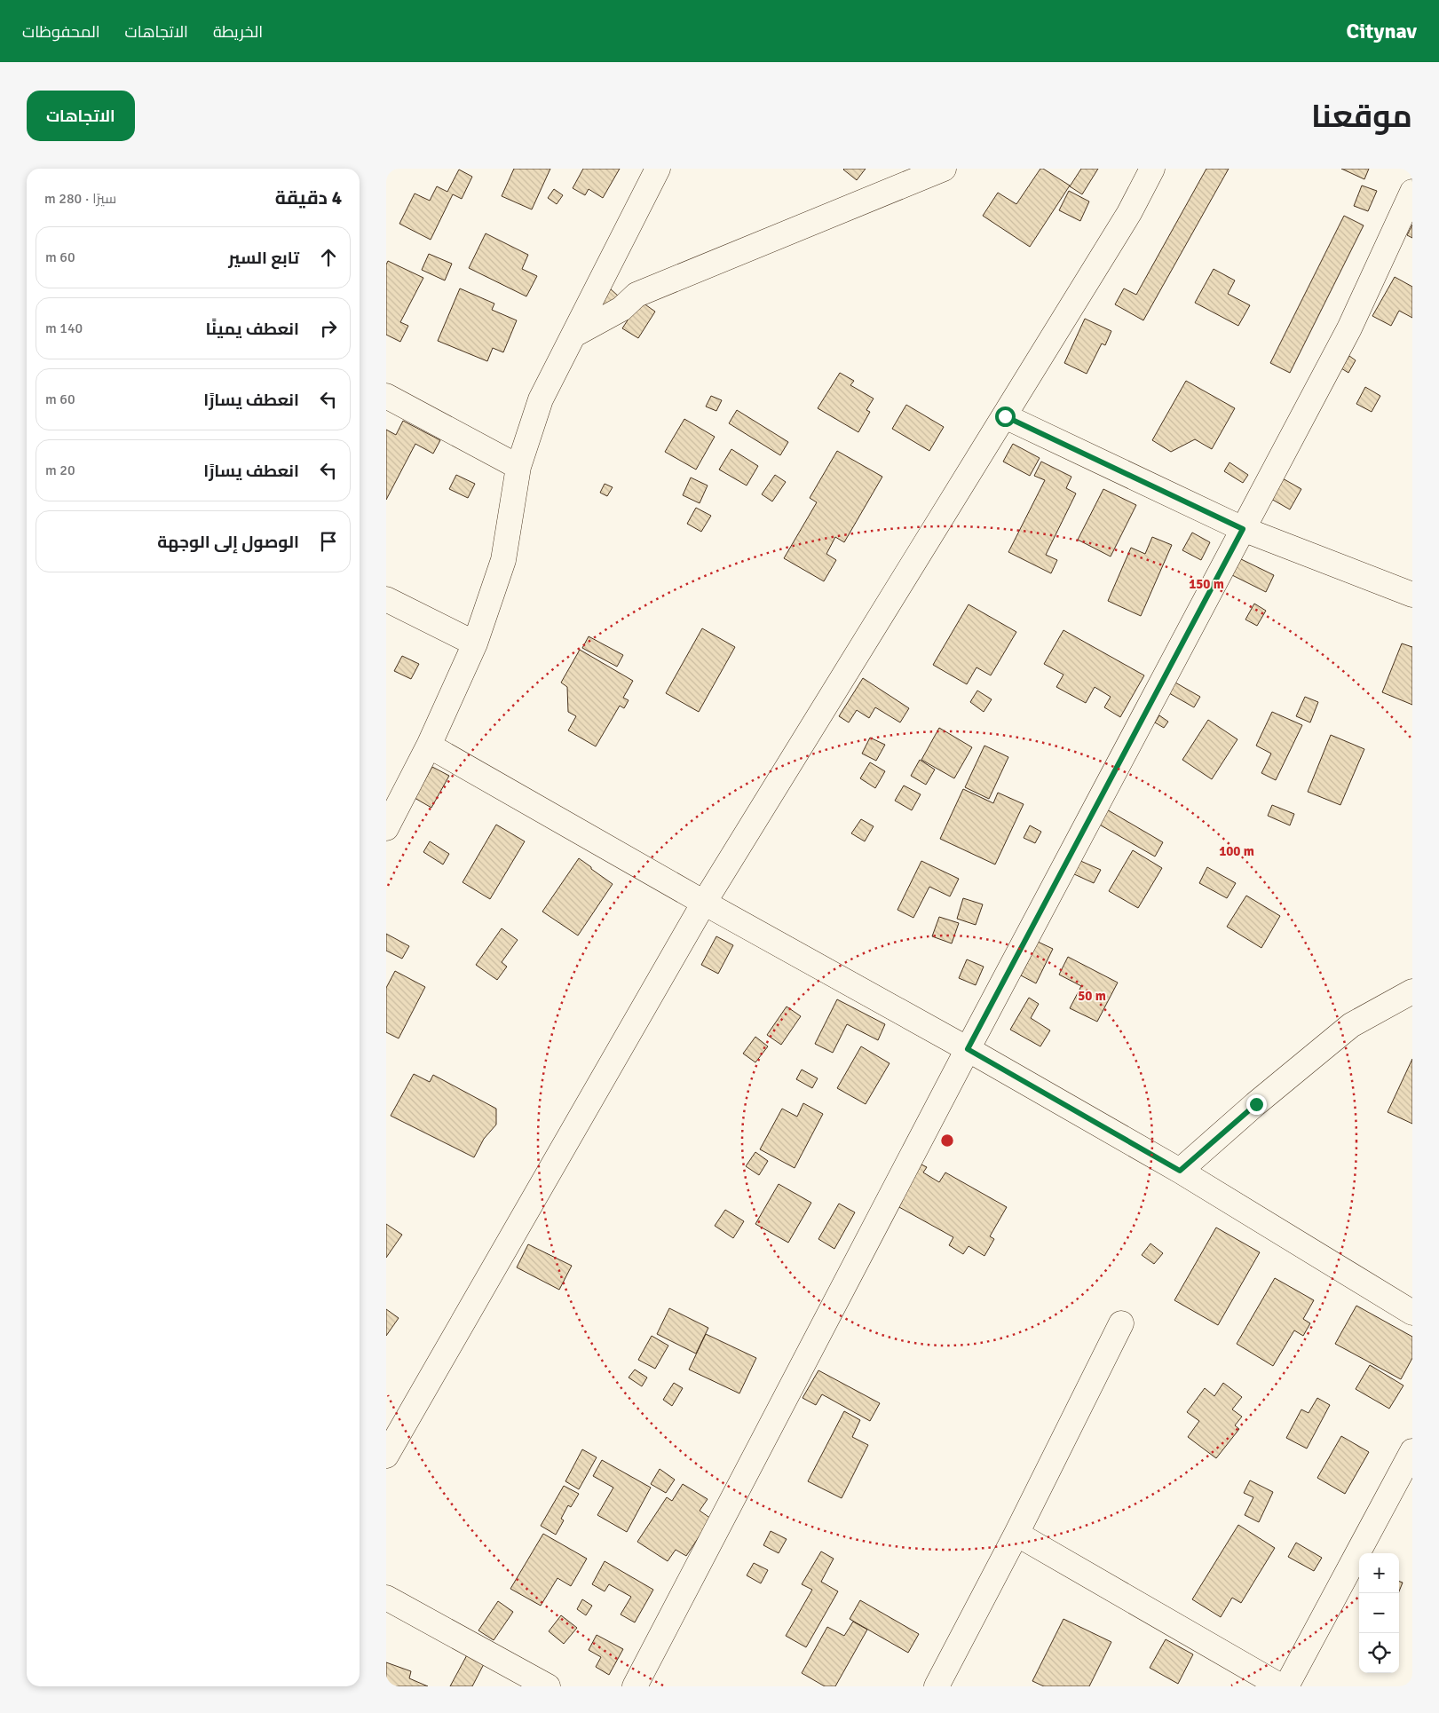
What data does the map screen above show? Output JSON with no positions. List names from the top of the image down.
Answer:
{
  "page": {
    "header": "Citynav",
    "nav": ["الخريطة", "الاتجاهات", "المحفوظات"],
    "title": "موقعنا",
    "buttons": "الاتجاهات",
    "heading": ["4 دقيقة", "سيرًا · 280 m"],
    "list": [
      ["تابع السير", "60 m"],
      ["انعطف يمينًا", "140 m"],
      ["انعطف يسارًا", "60 m"],
      ["انعطف يسارًا", "20 m"],
      "الوصول إلى الوجهة"
    ],
    "map_buttons": ["+", "−"]
  },
  "rings": ["150 m", "100 m", "50 m"]
}
